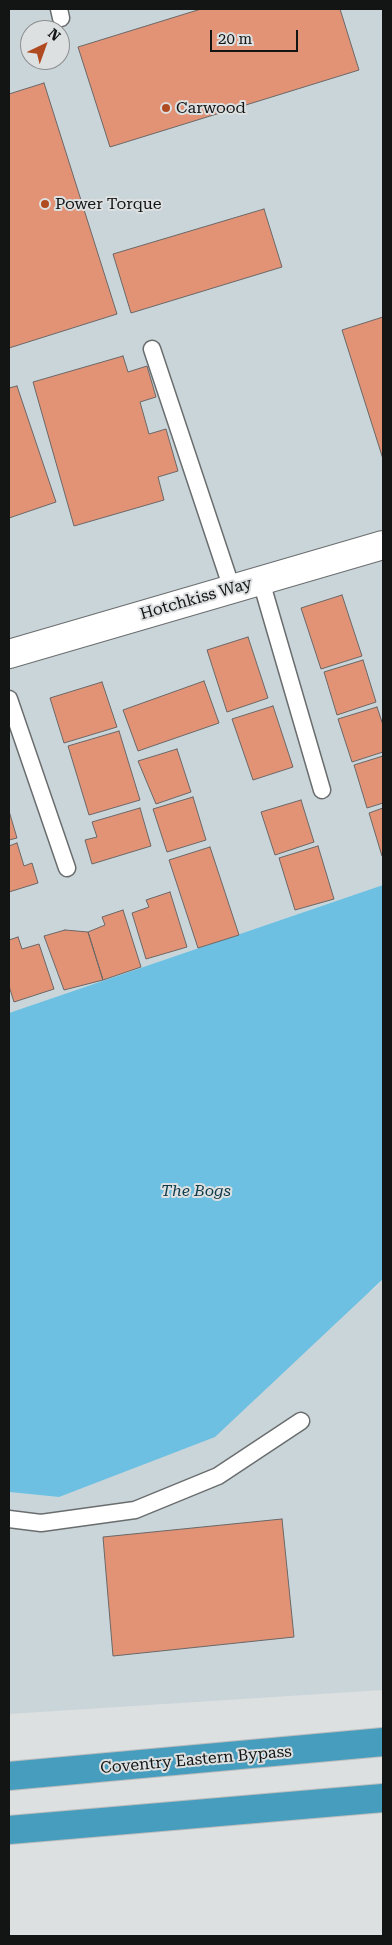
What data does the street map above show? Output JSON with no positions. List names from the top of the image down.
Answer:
{
  "streets": {
    "highway": ["Coventry Eastern Bypass"],
    "street": ["Hotchkiss Way"]
  },
  "parks": ["The Bogs"],
  "places": ["Carwood", "Power Torque"],
  "scale_bar": "20 m",
  "north": "top right"
}
